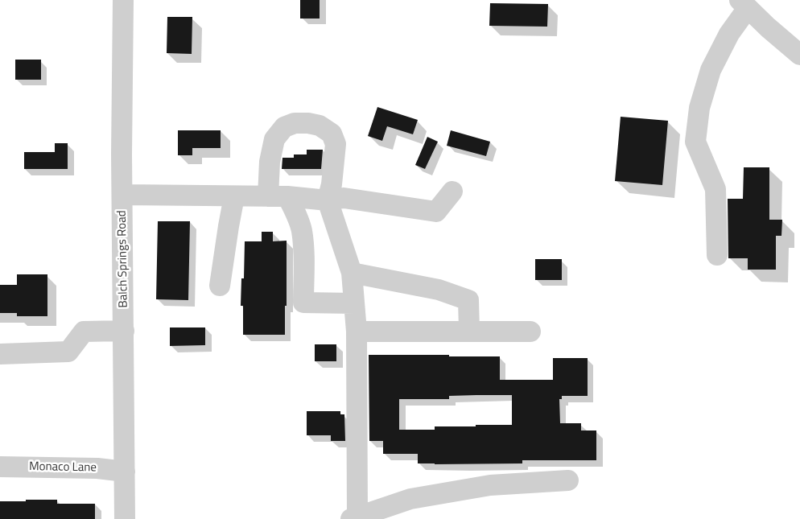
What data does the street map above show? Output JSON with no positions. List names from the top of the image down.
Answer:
{
  "streets": {
    "street": ["Balch Springs Road", "Monaco Lane"]
  },
  "crossings": [
    ["Balch Springs Road", "Monaco Lane"]
  ]
}
